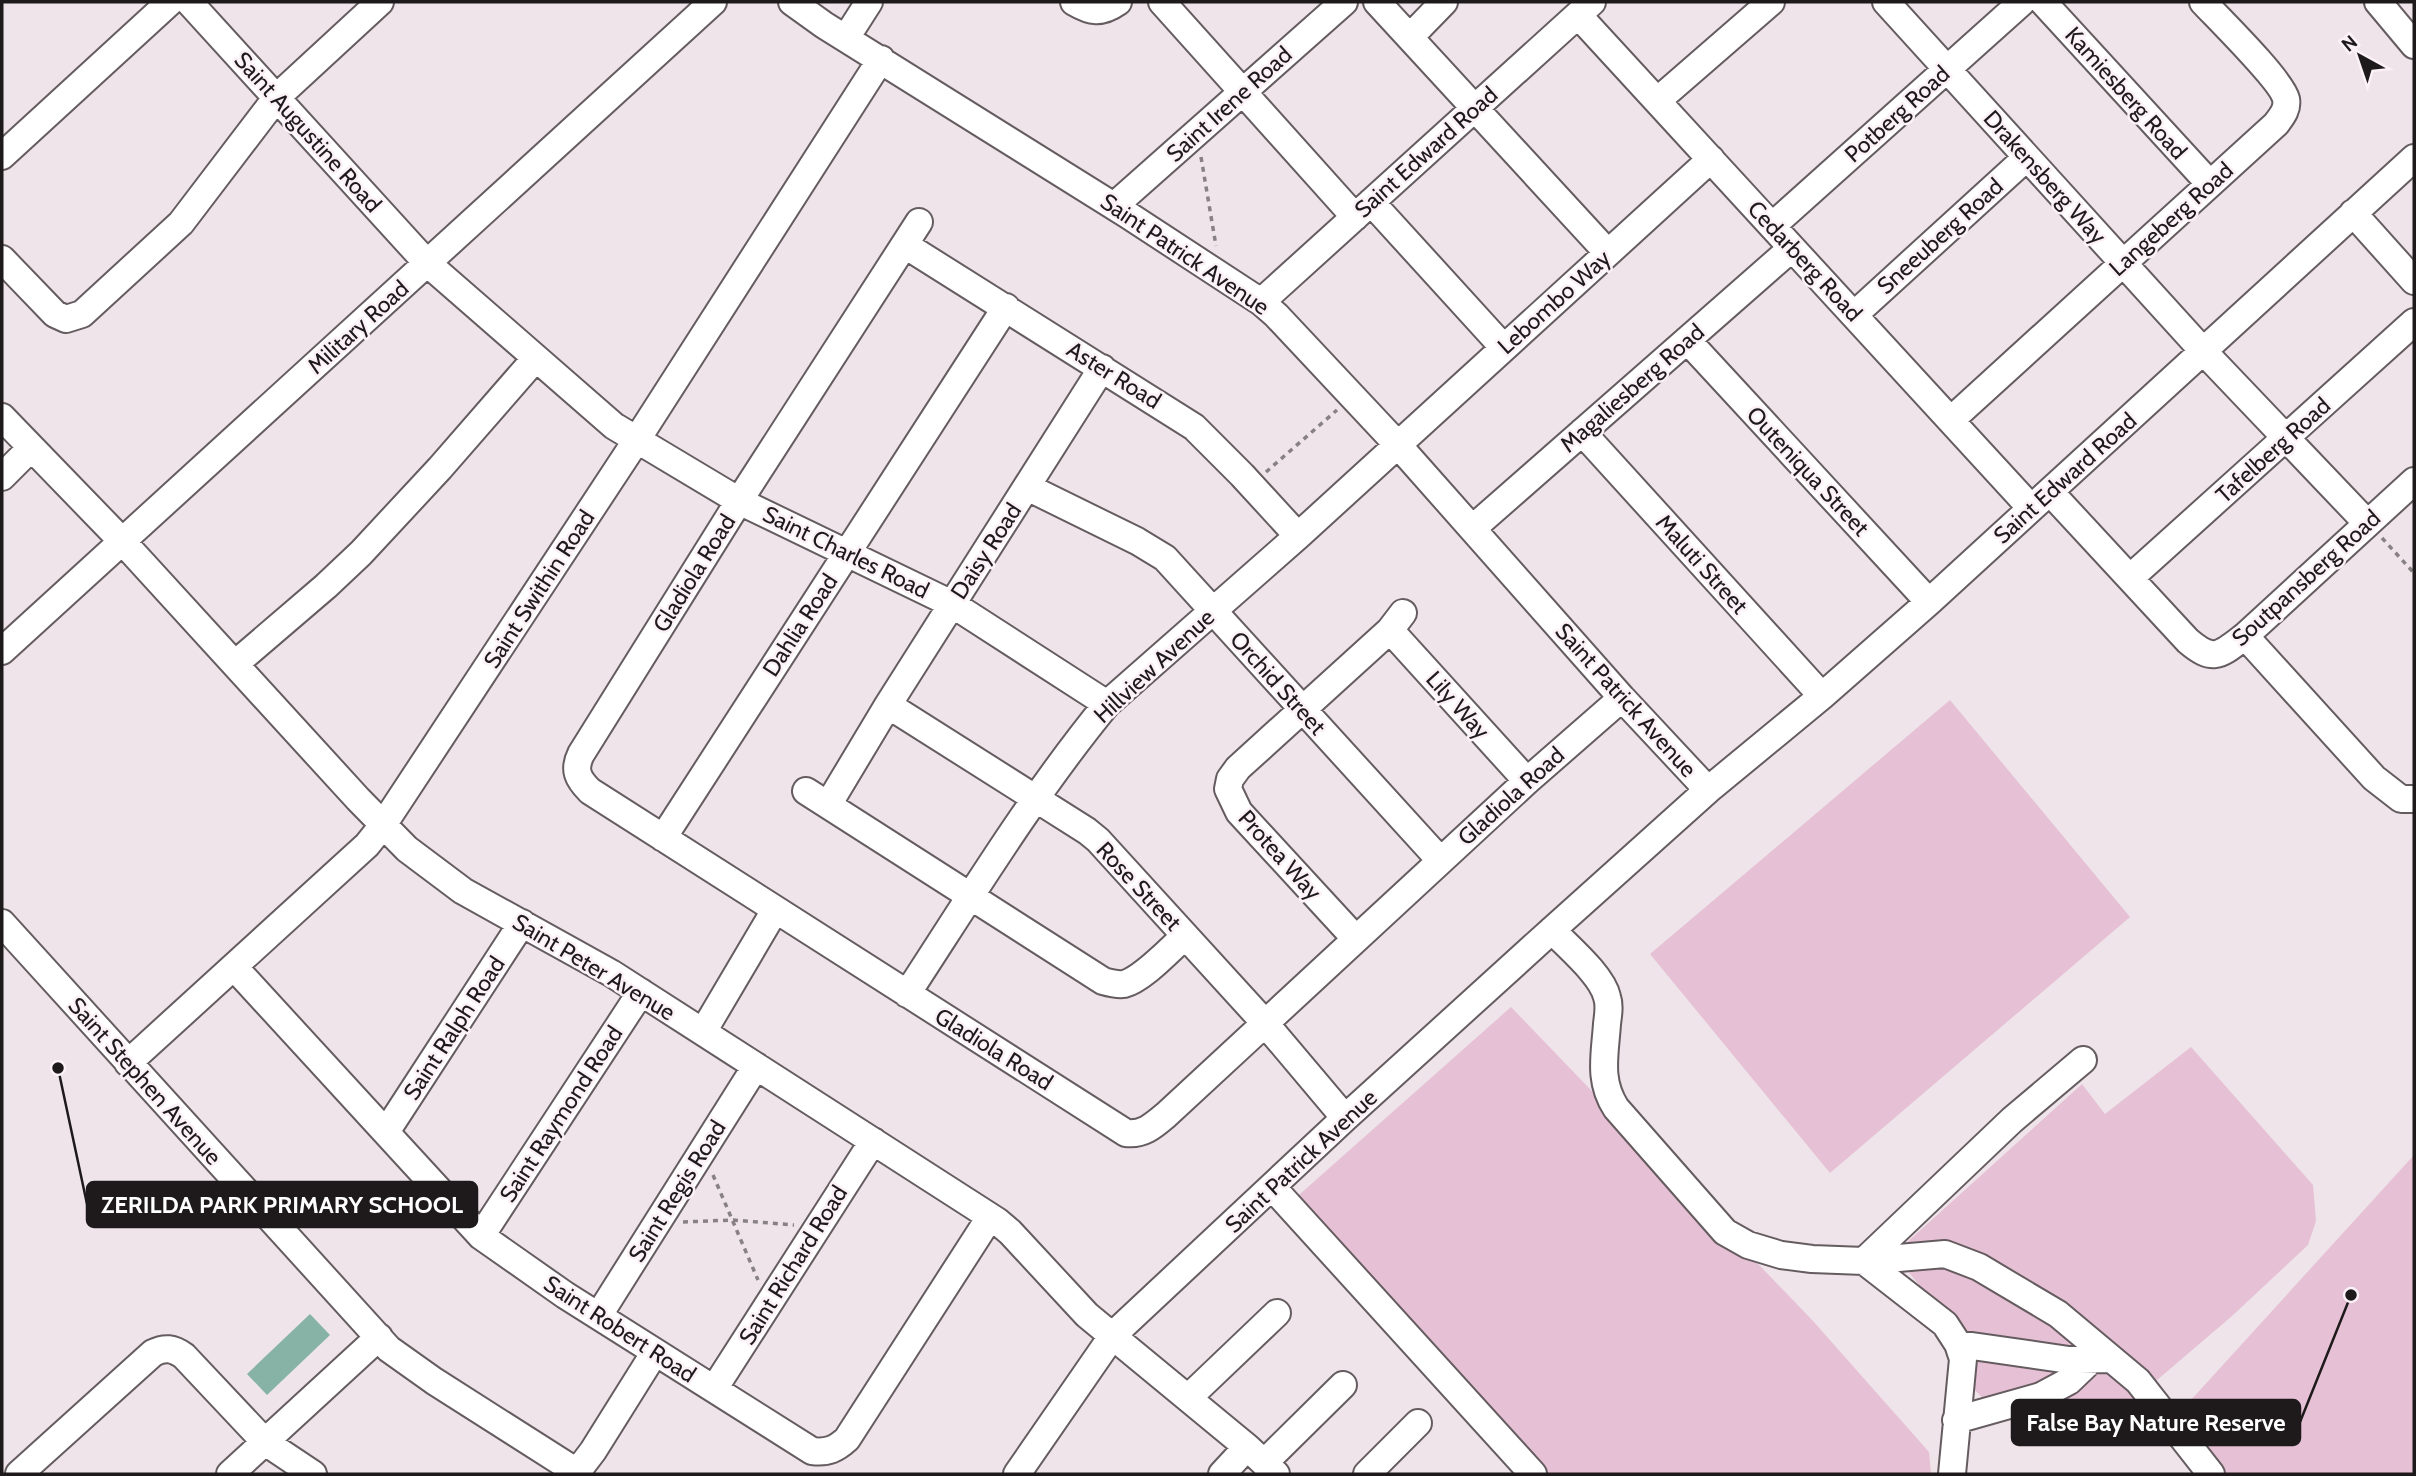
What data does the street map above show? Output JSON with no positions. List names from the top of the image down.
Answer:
{
  "streets": {
    "street": [
      "Kamiesberg Road",
      "Saint Irene Road",
      "Potberg Road",
      "Saint Augustine Road",
      "Saint Edward Road",
      "Drakensberg Way",
      "Langeberg Road",
      "Sneeuberg Road",
      "Saint Patrick Avenue",
      "Cedarberg Road",
      "Lebombo Way",
      "Military Road",
      "Aster Road",
      "Magaliesberg Road",
      "Tafelberg Road",
      "Outeniqua Street",
      "Daisy Road",
      "Saint Charles Road",
      "Maluti Street",
      "Gladiola Road",
      "Soutpansberg Road",
      "Saint Swithin Road",
      "Dahlia Road",
      "Hillview Avenue",
      "Orchid Street",
      "Lily Way",
      "Protea Way",
      "Rose Street",
      "Saint Peter Avenue",
      "Saint Ralph Road",
      "Saint Stephen Avenue",
      "Saint Raymond Road",
      "Saint Regis Road",
      "Saint Richard Road",
      "Saint Robert Road"
    ]
  },
  "crossings": [
    ["Kamiesberg Road", "Langeberg Road"],
    ["Saint Irene Road", "Saint Patrick Avenue"],
    ["Potberg Road", "Drakensberg Way"],
    ["Potberg Road", "Cedarberg Road"],
    ["Saint Augustine Road", "Military Road"],
    ["Saint Augustine Road", "Saint Charles Road"],
    ["Saint Edward Road", "Drakensberg Way"],
    ["Saint Edward Road", "Saint Patrick Avenue"],
    ["Saint Edward Road", "Cedarberg Road"],
    ["Saint Edward Road", "Outeniqua Street"],
    ["Saint Edward Road", "Maluti Street"],
    ["Saint Edward Road", "Soutpansberg Road"],
    ["Drakensberg Way", "Langeberg Road"],
    ["Drakensberg Way", "Sneeuberg Road"],
    ["Drakensberg Way", "Tafelberg Road"],
    ["Drakensberg Way", "Soutpansberg Road"],
    ["Langeberg Road", "Cedarberg Road"],
    ["Sneeuberg Road", "Cedarberg Road"],
    ["Saint Patrick Avenue", "Lebombo Way"],
    ["Saint Patrick Avenue", "Magaliesberg Road"],
    ["Saint Patrick Avenue", "Gladiola Road"],
    ["Saint Patrick Avenue", "Saint Swithin Road"],
    ["Saint Patrick Avenue", "Hillview Avenue"],
    ["Saint Patrick Avenue", "Rose Street"],
    ["Saint Patrick Avenue", "Saint Peter Avenue"],
    ["Cedarberg Road", "Lebombo Way"],
    ["Cedarberg Road", "Magaliesberg Road"],
    ["Cedarberg Road", "Soutpansberg Road"],
    ["Lebombo Way", "Hillview Avenue"],
    ["Military Road", "Saint Charles Road"],
    ["Military Road", "Saint Peter Avenue"],
    ["Aster Road", "Daisy Road"],
    ["Aster Road", "Dahlia Road"],
    ["Aster Road", "Hillview Avenue"],
    ["Magaliesberg Road", "Outeniqua Street"],
    ["Magaliesberg Road", "Maluti Street"],
    ["Tafelberg Road", "Soutpansberg Road"],
    ["Daisy Road", "Saint Charles Road"],
    ["Daisy Road", "Orchid Street"],
    ["Daisy Road", "Rose Street"],
    ["Saint Charles Road", "Gladiola Road"],
    ["Saint Charles Road", "Saint Swithin Road"],
    ["Saint Charles Road", "Dahlia Road"],
    ["Saint Charles Road", "Hillview Avenue"],
    ["Gladiola Road", "Dahlia Road"],
    ["Gladiola Road", "Hillview Avenue"],
    ["Gladiola Road", "Orchid Street"],
    ["Gladiola Road", "Lily Way"],
    ["Gladiola Road", "Protea Way"],
    ["Gladiola Road", "Rose Street"],
    ["Saint Swithin Road", "Saint Peter Avenue"],
    ["Saint Swithin Road", "Saint Stephen Avenue"],
    ["Saint Swithin Road", "Saint Robert Road"],
    ["Hillview Avenue", "Orchid Street"],
    ["Hillview Avenue", "Rose Street"],
    ["Orchid Street", "Lily Way"],
    ["Orchid Street", "Protea Way"],
    ["Lily Way", "Protea Way"],
    ["Saint Peter Avenue", "Saint Ralph Road"],
    ["Saint Peter Avenue", "Saint Raymond Road"],
    ["Saint Peter Avenue", "Saint Regis Road"],
    ["Saint Peter Avenue", "Saint Richard Road"],
    ["Saint Peter Avenue", "Saint Robert Road"],
    ["Saint Ralph Road", "Saint Robert Road"],
    ["Saint Raymond Road", "Saint Robert Road"],
    ["Saint Regis Road", "Saint Robert Road"],
    ["Saint Richard Road", "Saint Robert Road"]
  ],
  "places": ["ZERILDA PARK PRIMARY SCHOOL", "False Bay Nature Reserve"],
  "north": "top left"
}
